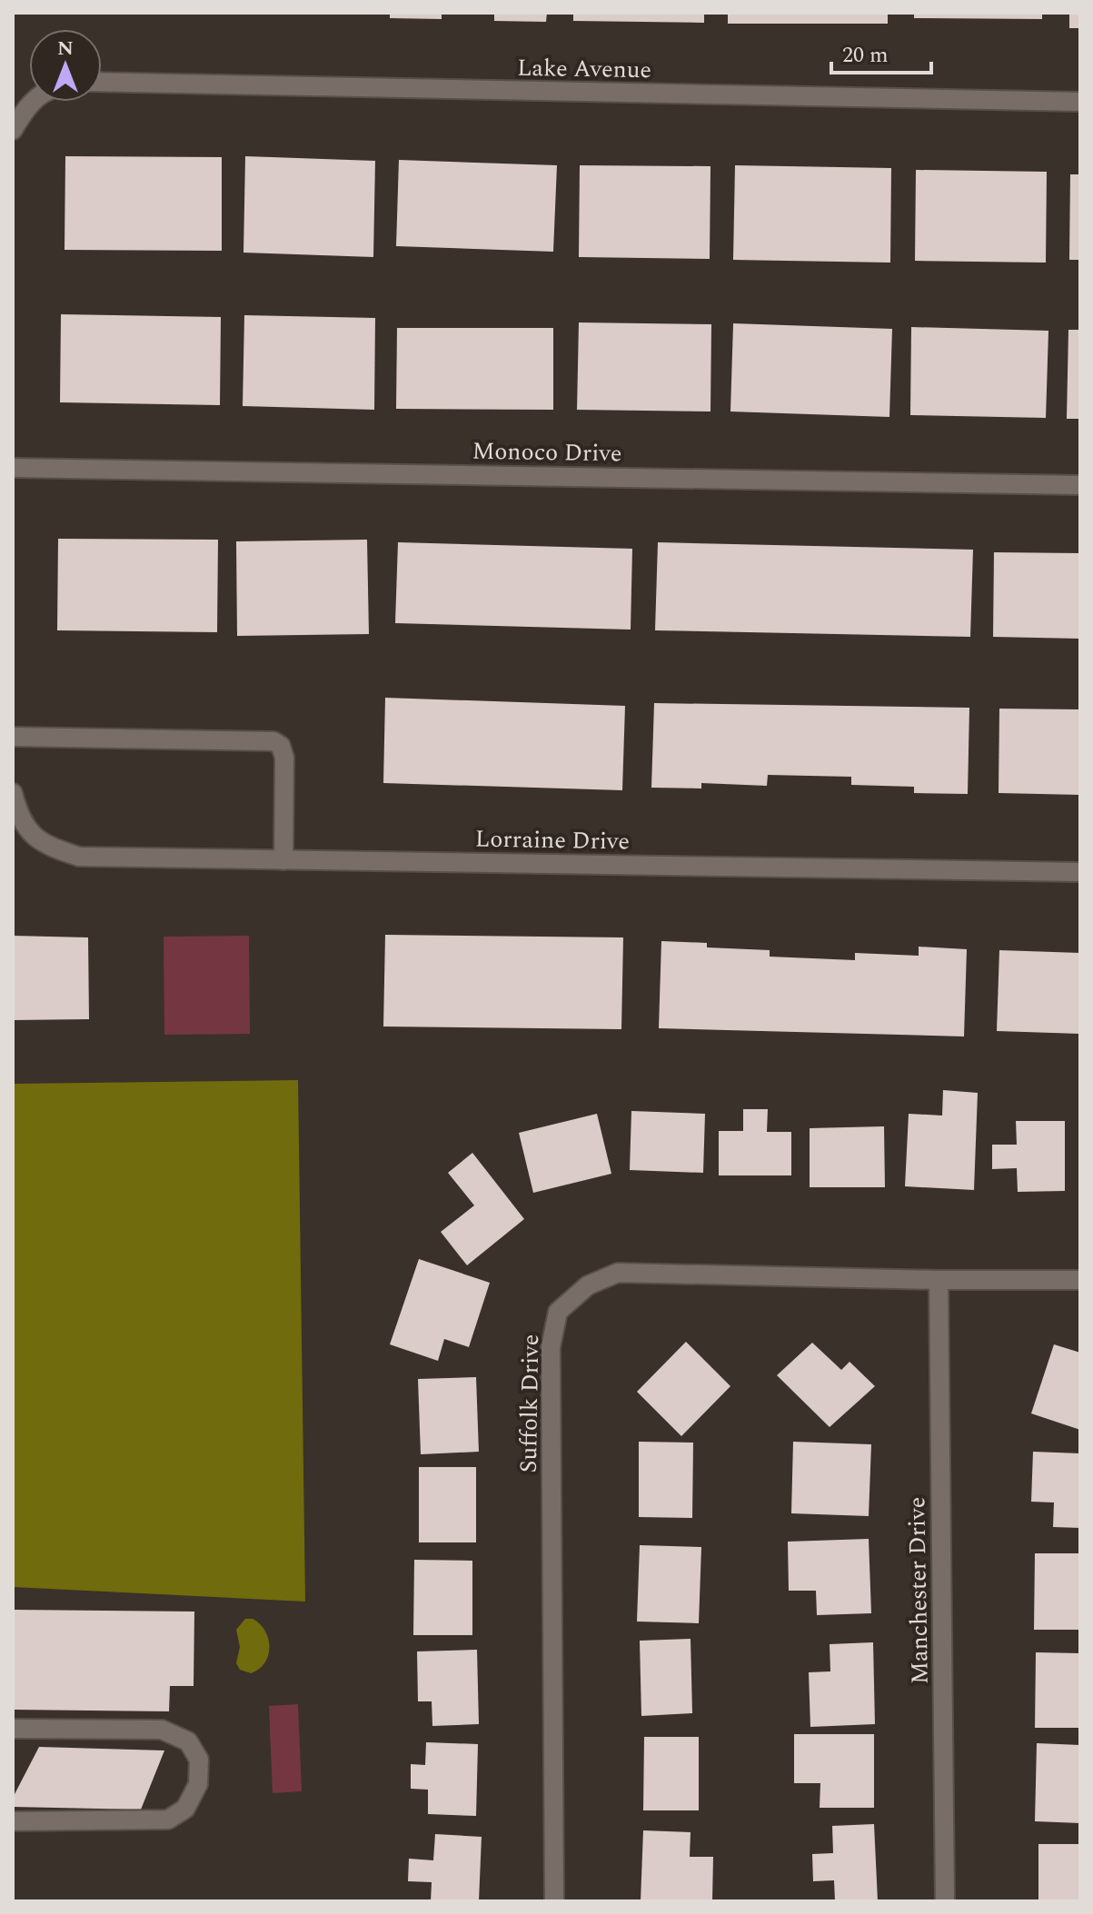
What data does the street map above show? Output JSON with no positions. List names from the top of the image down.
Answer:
{
  "streets": {
    "street": [
      "Lake Avenue",
      "Monoco Drive",
      "Lorraine Drive",
      "Suffolk Drive",
      "Manchester Drive"
    ]
  },
  "crossings": [
    ["Suffolk Drive", "Manchester Drive"]
  ],
  "scale_bar": "20 m",
  "north": "top"
}
